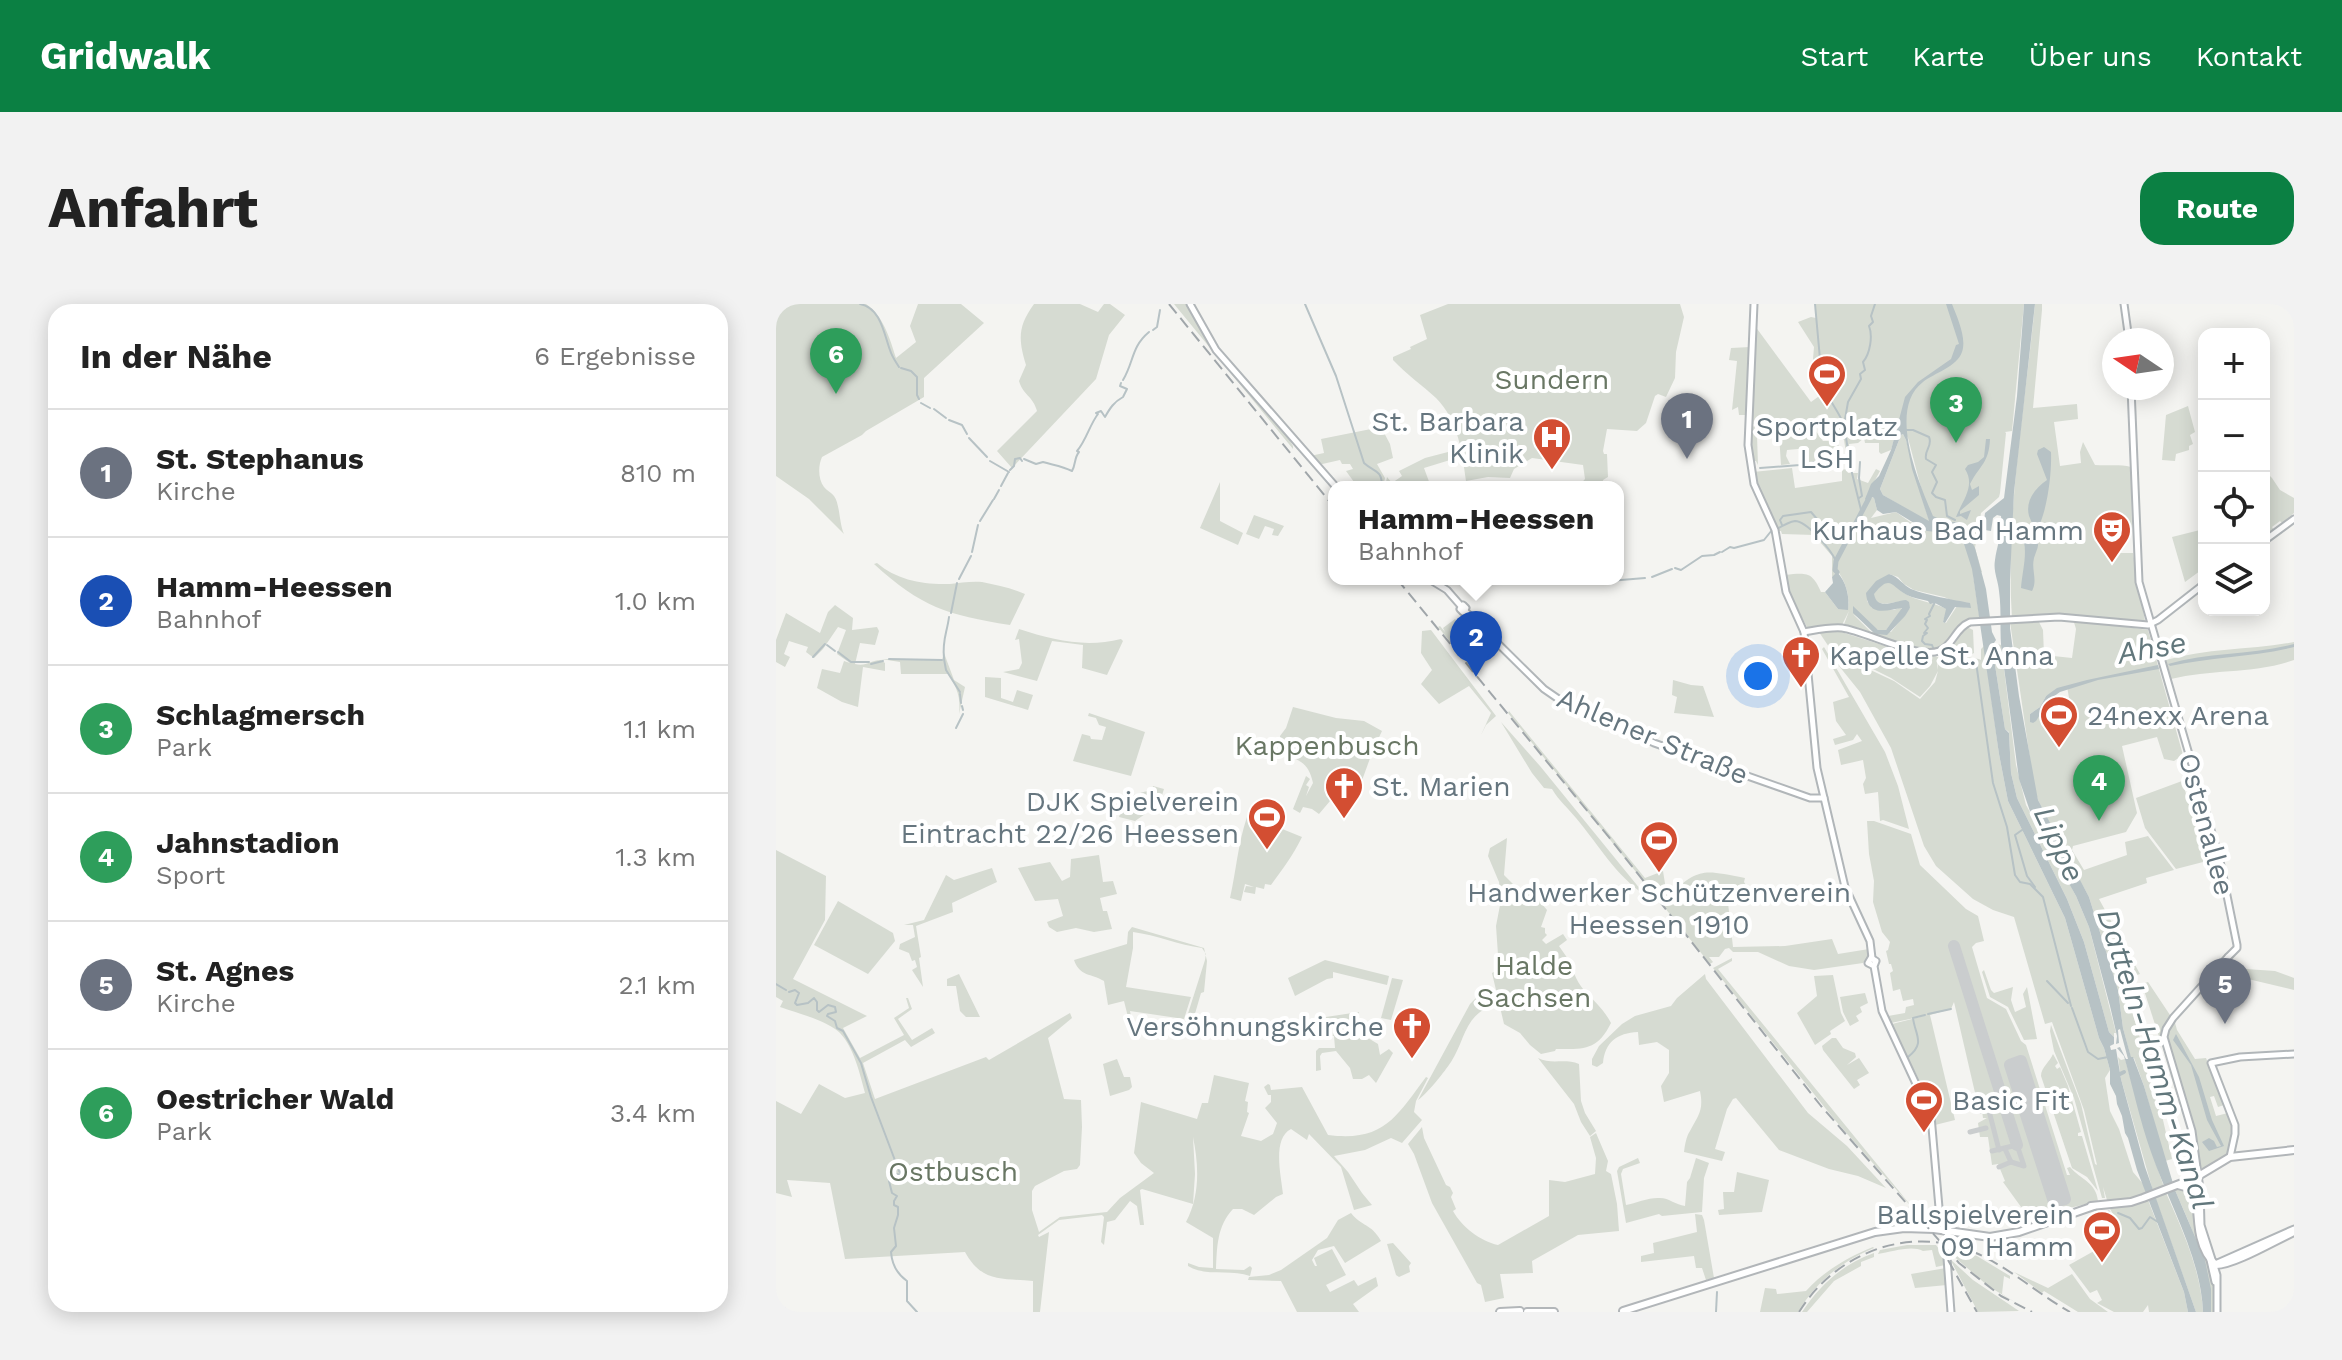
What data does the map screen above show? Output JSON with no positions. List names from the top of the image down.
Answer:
{
  "streets": {
    "main road": ["Ahlener Straße", "Ostenallee"]
  },
  "water": ["Ahse", "Lippe", "Datteln-Hamm-Kanal"],
  "parks": [
    "Sundern",
    "Kappenbusch",
    "Halde Sachsen",
    "Ostbusch"
  ],
  "places": {
    "sports": [
      "Sportplatz LSH",
      "24nexx Arena",
      "DJK Spielverein Eintracht 22/26 Heessen",
      "Handwerker Schützenverein Heessen 1910",
      "Basic Fit",
      "Ballspielverein 09 Hamm"
    ],
    "hospital": ["St. Barbara Klinik"],
    "theatre": ["Kurhaus Bad Hamm"],
    "church": ["Kapelle St. Anna", "St. Marien", "Versöhnungskirche"]
  },
  "north": "left",
  "page": {
    "header": "Gridwalk",
    "nav": [
      "Start",
      "Karte",
      "Über uns",
      "Kontakt"
    ],
    "buttons": "Route",
    "title": "Anfahrt",
    "heading": ["In der Nähe", "6 Ergebnisse"],
    "map_buttons": ["+", "−"],
    "pins": [
      "6",
      "3",
      "1",
      "2",
      "4",
      "5"
    ],
    "list": [
      {
        "mark": "1",
        "name": "St. Stephanus",
        "note": "Kirche",
        "value": "810 m"
      },
      {
        "mark": "2",
        "name": "Hamm-Heessen",
        "note": "Bahnhof",
        "value": "1.0 km"
      },
      {
        "mark": "3",
        "name": "Schlagmersch",
        "note": "Park",
        "value": "1.1 km"
      },
      {
        "mark": "4",
        "name": "Jahnstadion",
        "note": "Sport",
        "value": "1.3 km"
      },
      {
        "mark": "5",
        "name": "St. Agnes",
        "note": "Kirche",
        "value": "2.1 km"
      },
      {
        "mark": "6",
        "name": "Oestricher Wald",
        "note": "Park",
        "value": "3.4 km"
      }
    ],
    "popup": ["Hamm-Heessen", "Bahnhof"]
  }
}
